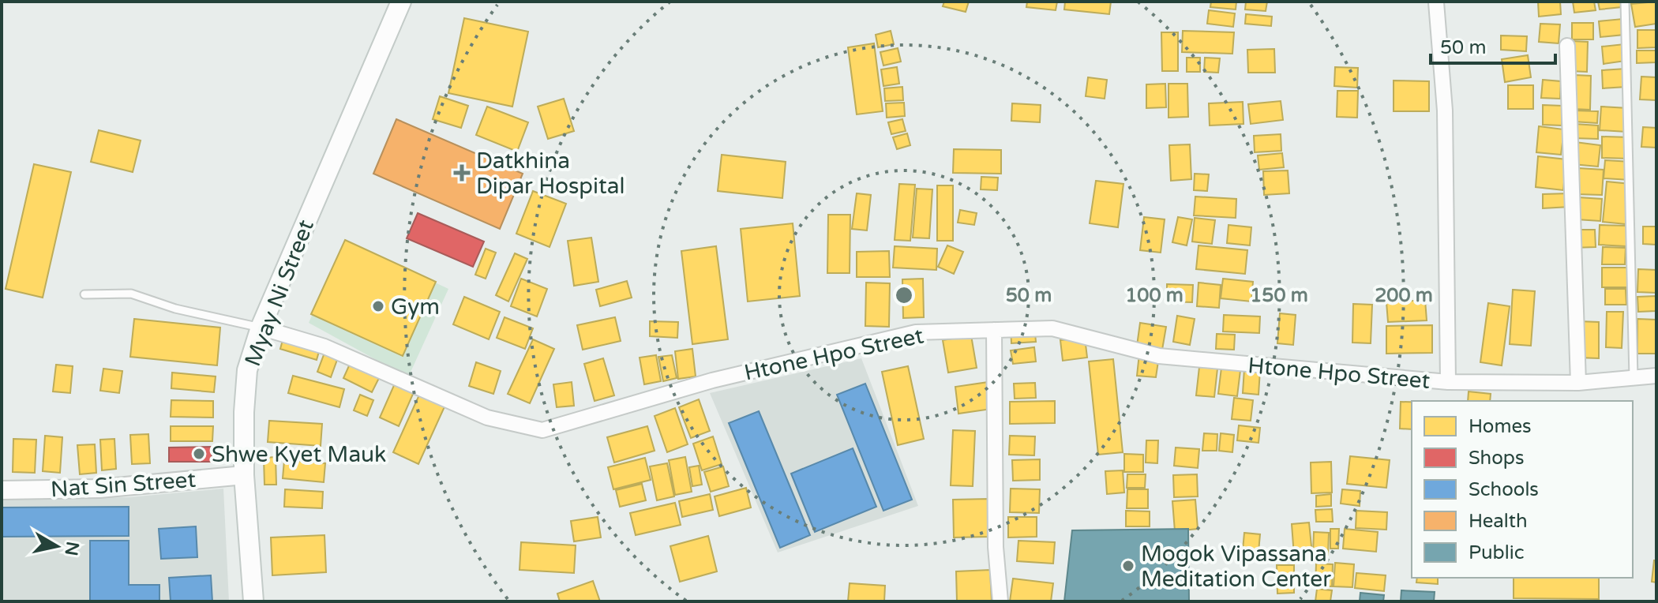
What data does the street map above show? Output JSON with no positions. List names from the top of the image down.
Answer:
{
  "streets": {
    "main road": ["Myay Ni Street"],
    "street": ["Htone Hpo Street", "Nat Sin Street"]
  },
  "crossings": [
    ["Myay Ni Street", "Htone Hpo Street"],
    ["Myay Ni Street", "Nat Sin Street"]
  ],
  "places": {
    "health": ["Datkhina Dipar Hospital"],
    "other": ["Gym", "Shwe Kyet Mauk", "Mogok Vipassana Meditation Center"]
  },
  "legend": [
    "Homes",
    "Shops",
    "Schools",
    "Health",
    "Public"
  ],
  "scale_bar": "50 m",
  "north": "right",
  "rings": [
    "50 m",
    "100 m",
    "150 m",
    "200 m"
  ]
}
